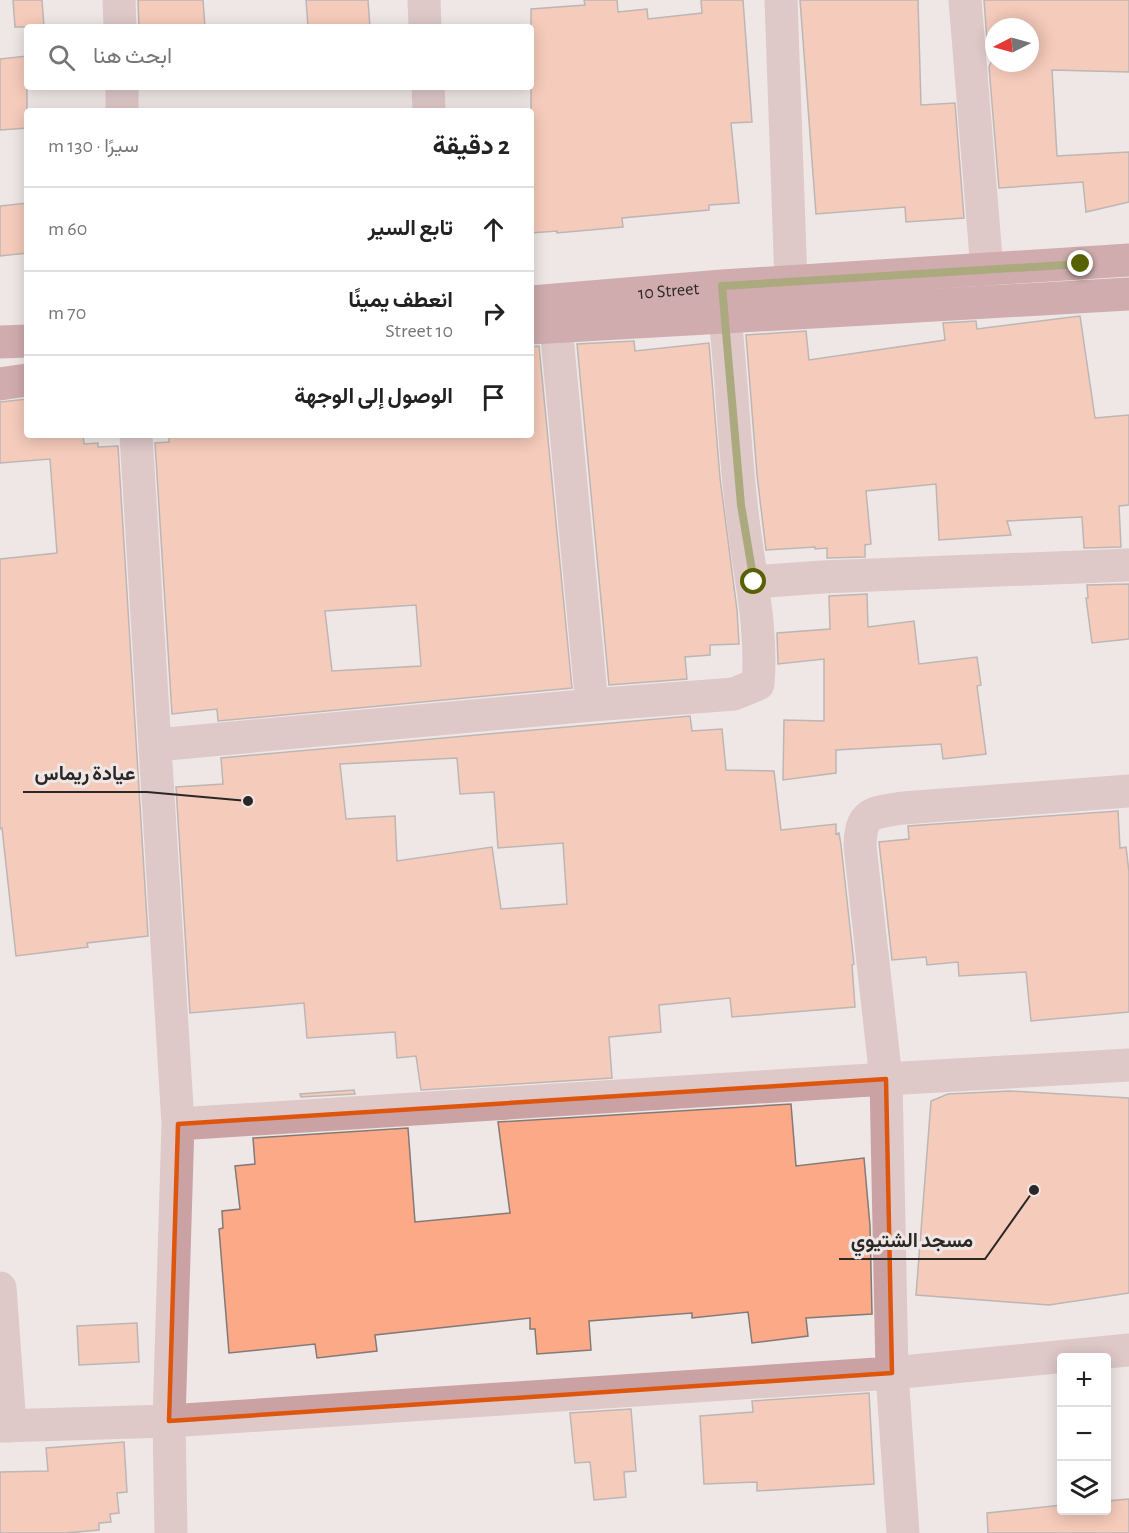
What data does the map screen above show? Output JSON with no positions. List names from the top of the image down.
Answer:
{
  "streets": {
    "main road": ["10 Street"]
  },
  "places": ["عيادة ريماس", "مسجد الشتيوي"],
  "north": "left",
  "page": {
    "search": "ابحث هنا",
    "heading": ["2 دقيقة", "سيرًا · 130 m"],
    "list": [
      ["تابع السير", "60 m"],
      ["انعطف يمينًا", "10 Street", "70 m"],
      "الوصول إلى الوجهة"
    ],
    "map_buttons": ["+", "−"]
  }
}
